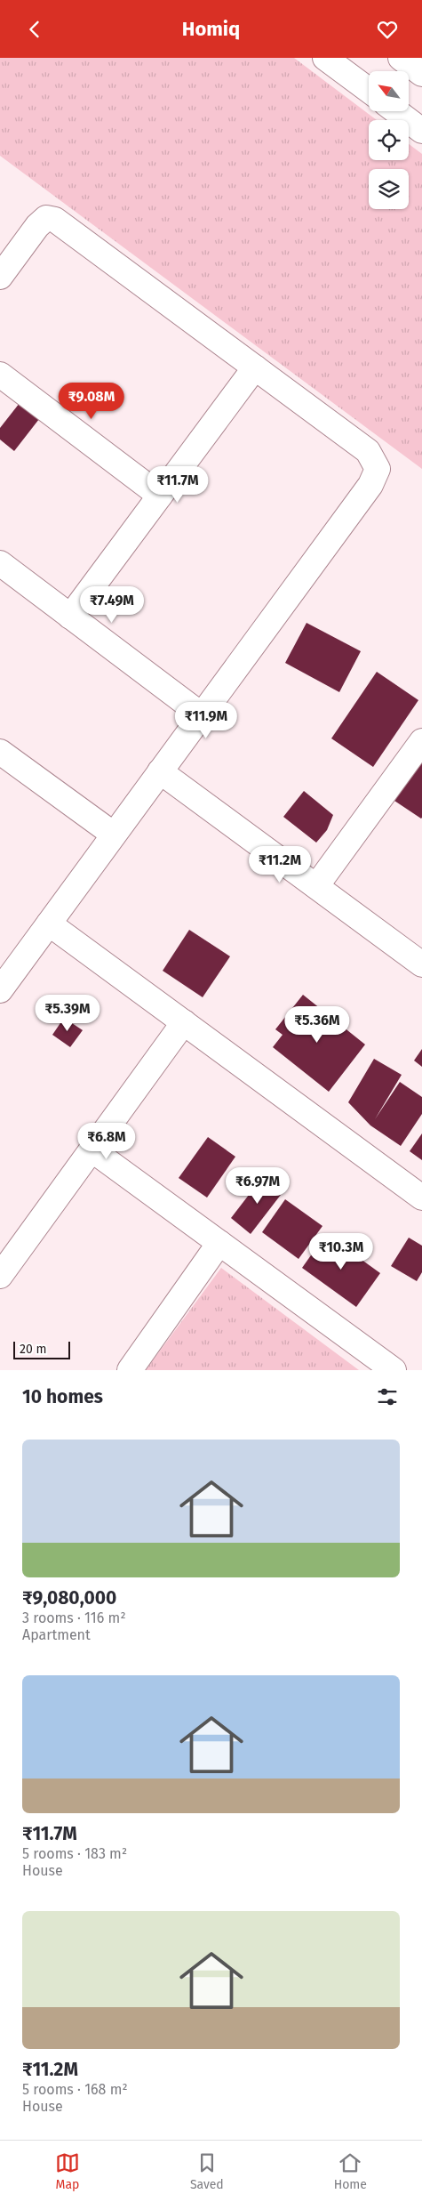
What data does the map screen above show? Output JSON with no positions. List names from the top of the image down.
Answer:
{
  "scale_bar": "20 m",
  "north": "top left",
  "page": {
    "header": "Homiq",
    "price": [
      "₹9.08M",
      "₹11.7M",
      "₹7.49M",
      "₹11.9M",
      "₹11.2M",
      "₹5.39M",
      "₹5.36M",
      "₹6.8M",
      "₹6.97M",
      "₹10.3M"
    ],
    "scale": "20 m",
    "heading": "10 homes",
    "list": [
      {
        "name": "₹9,080,000",
        "note": "3 rooms · 116 m² · Apartment"
      },
      {
        "name": "₹11.7M",
        "note": "5 rooms · 183 m² · House"
      },
      {
        "name": "₹11.2M",
        "note": "5 rooms · 168 m² · House"
      }
    ],
    "tabs": ["Map", "Saved", "Home"]
  }
}
